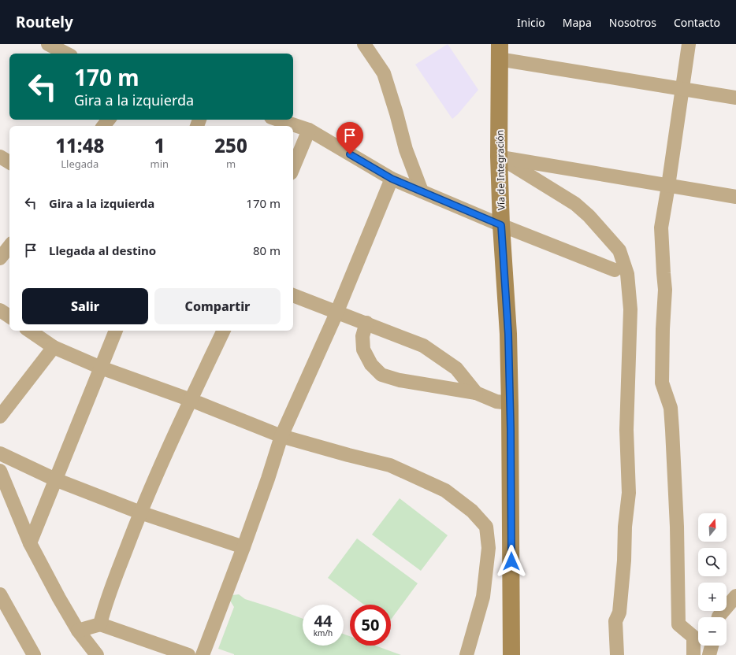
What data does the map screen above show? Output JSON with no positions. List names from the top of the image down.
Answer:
{
  "streets": {
    "main road": ["Vía de Integración"]
  },
  "north": "top",
  "page": {
    "header": "Routely",
    "nav": [
      "Inicio",
      "Mapa",
      "Nosotros",
      "Contacto"
    ],
    "turn": ["170 m", "Gira a la izquierda"],
    "eta": [
      "11:48",
      "Llegada",
      "1",
      "min",
      "250",
      "m"
    ],
    "list": [
      {
        "name": "Gira a la izquierda",
        "value": "170 m"
      },
      {
        "name": "Llegada al destino",
        "value": "80 m"
      }
    ],
    "buttons": ["Salir", "Compartir"],
    "map_buttons": ["+", "−"],
    "speed": "44 km/h",
    "limit": "50"
  }
}
